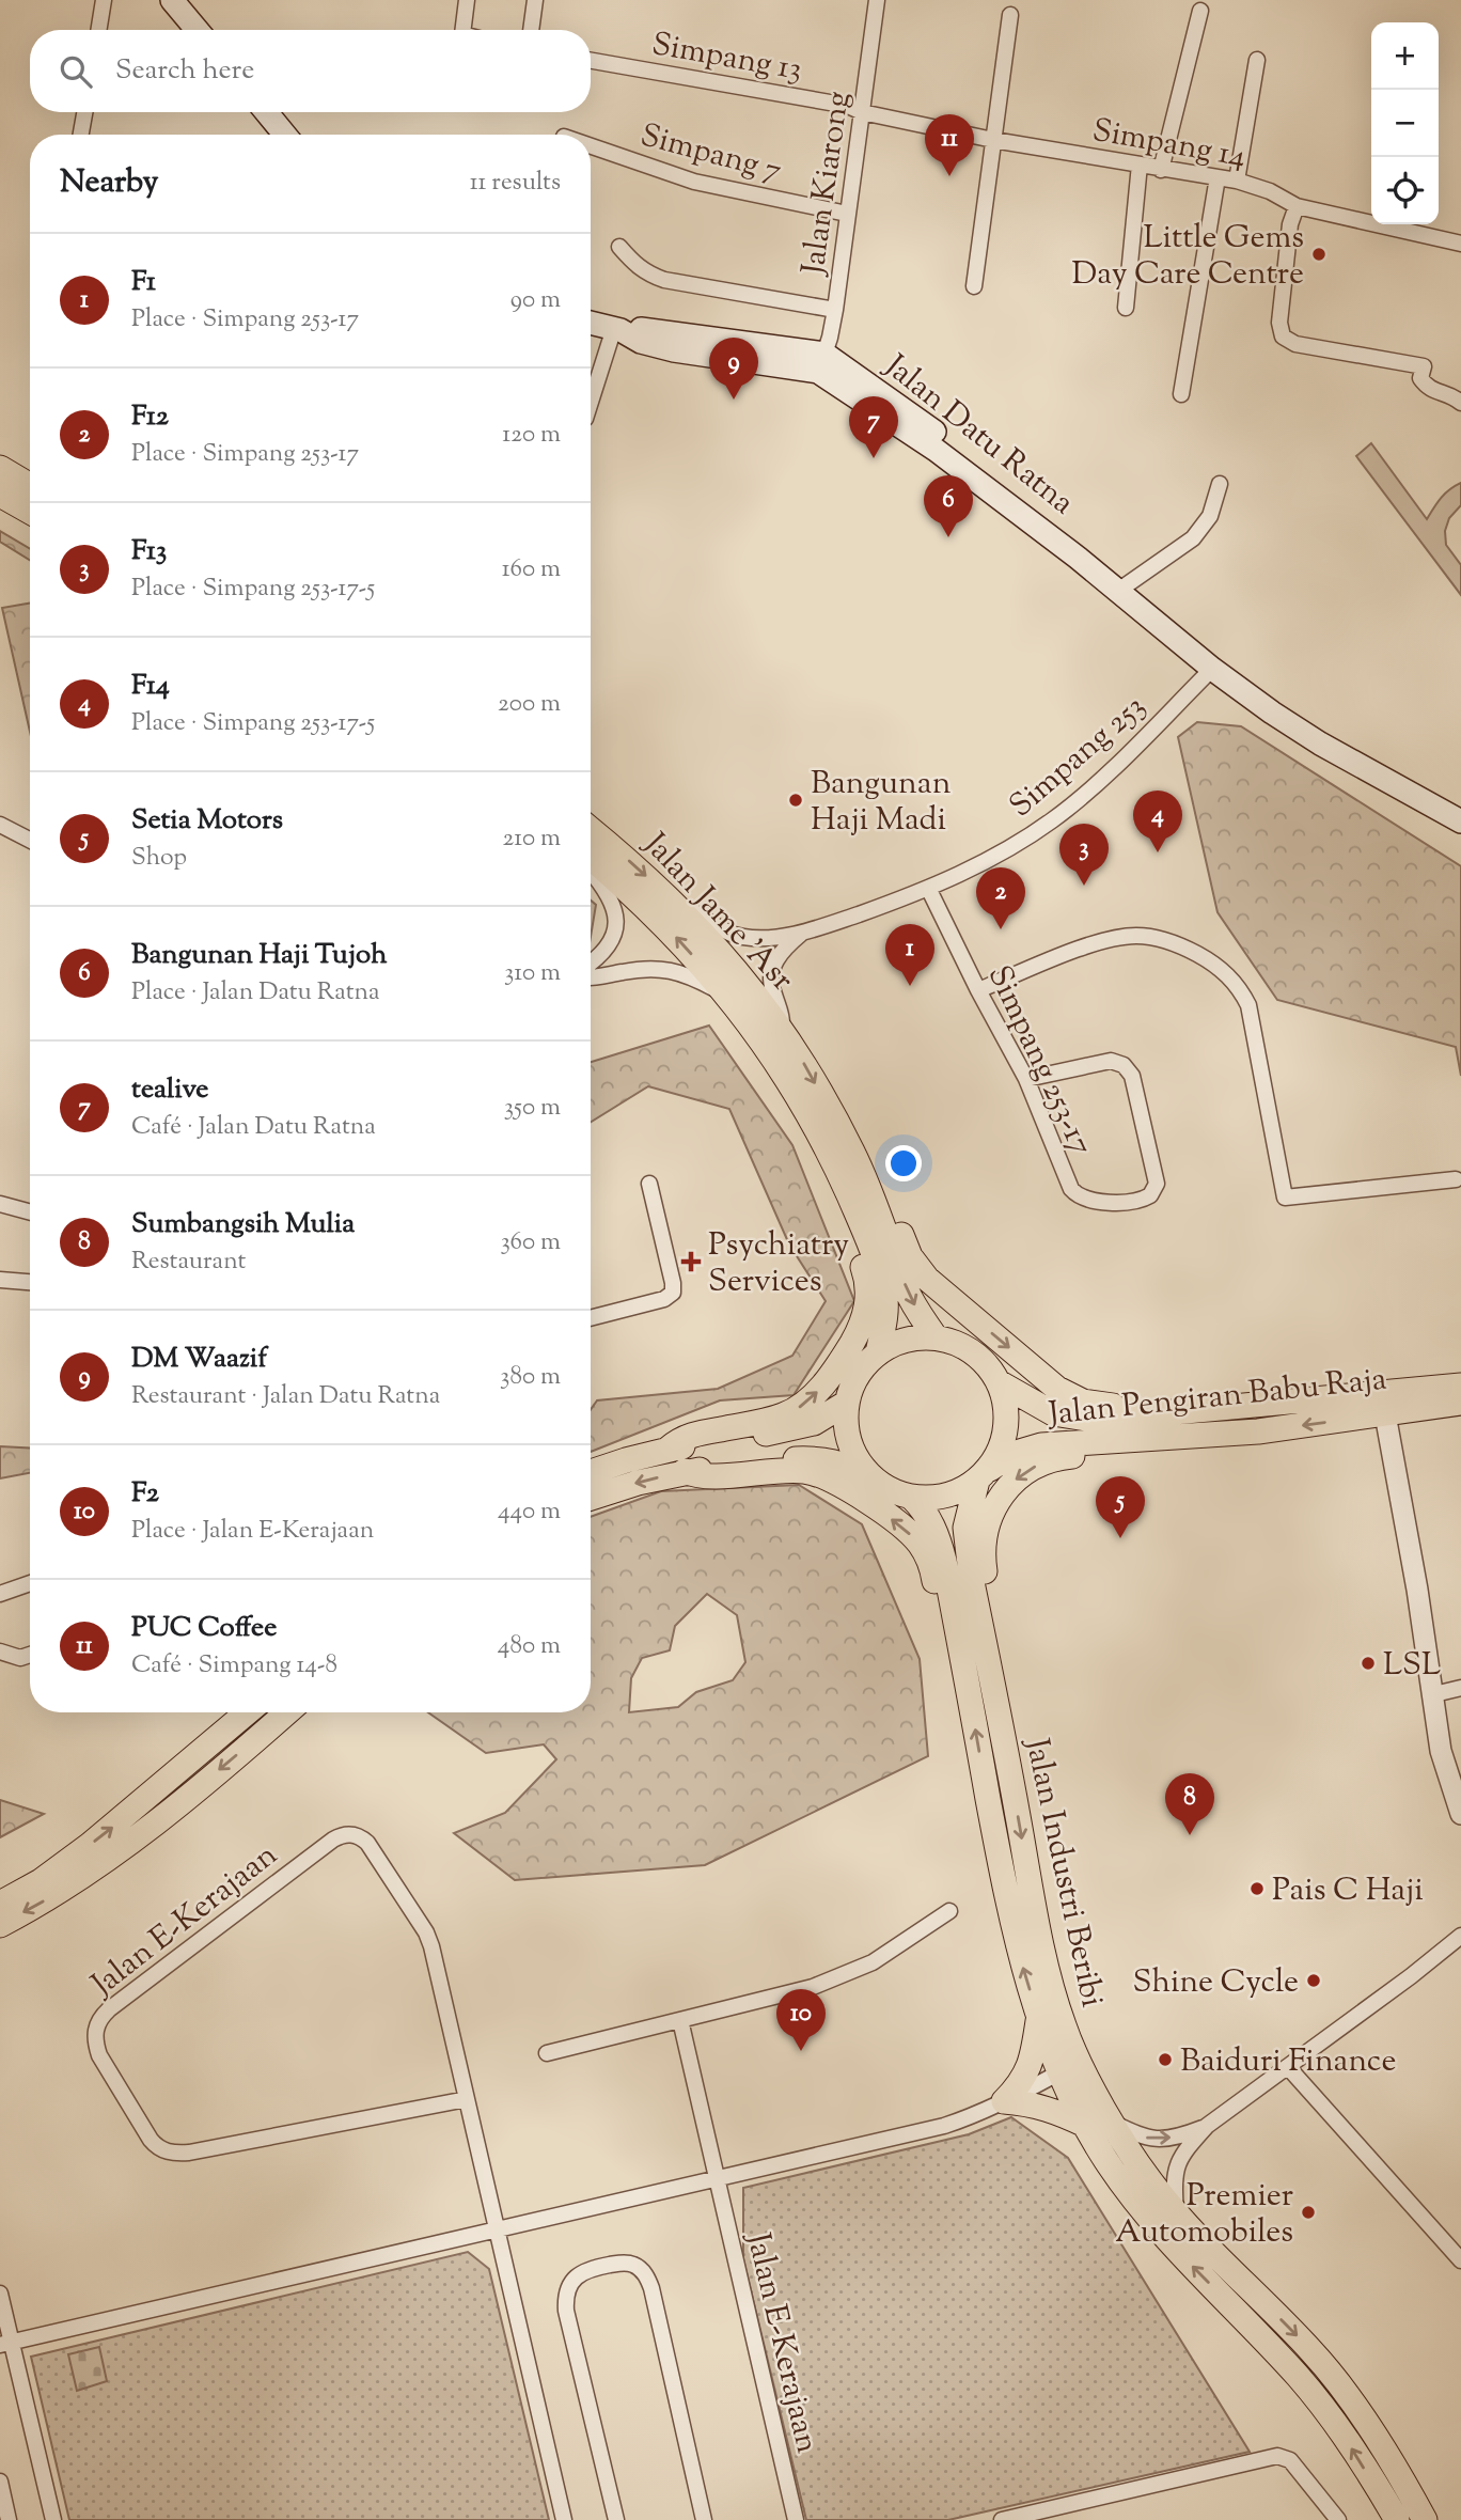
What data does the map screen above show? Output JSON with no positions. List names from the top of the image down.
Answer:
{
  "streets": {
    "main road": [
      "Jalan Datu Ratna",
      "Jalan Jame 'Asr",
      "Jalan Pengiran Babu Raja",
      "Jalan Industri Beribi"
    ],
    "street": [
      "Simpang 13",
      "Simpang 14",
      "Simpang 7",
      "Jalan Kiarong",
      "Simpang 253",
      "Simpang 253-17",
      "Jalan E-Kerajaan"
    ]
  },
  "crossings": [
    ["Simpang 13", "Simpang 14"],
    ["Simpang 13", "Jalan Kiarong"],
    ["Simpang 14", "Jalan Kiarong"],
    ["Simpang 7", "Jalan Kiarong"],
    ["Jalan Kiarong", "Jalan Datu Ratna"],
    ["Jalan Datu Ratna", "Simpang 253"],
    ["Simpang 253", "Jalan Jame 'Asr"],
    ["Simpang 253", "Simpang 253-17"],
    ["Jalan Jame 'Asr", "Jalan Pengiran Babu Raja"],
    ["Jalan Jame 'Asr", "Jalan Industri Beribi"],
    ["Jalan Pengiran Babu Raja", "Jalan Industri Beribi"]
  ],
  "places": {
    "other": [
      "Little Gems Day Care Centre",
      "Bangunan Haji Madi",
      "LSL",
      "Pais C Haji",
      "Shine Cycle",
      "Baiduri Finance",
      "Premier Automobiles"
    ],
    "health": ["Psychiatry Services"]
  },
  "page": {
    "map_buttons": ["+", "−"],
    "search": "Search here",
    "pins": [
      "11",
      "9",
      "7",
      "6",
      "4",
      "3",
      "2",
      "1",
      "5",
      "8",
      "10"
    ],
    "heading": ["Nearby", "11 results"],
    "list": [
      {
        "mark": "1",
        "name": "F1",
        "note": "Place · Simpang 253-17",
        "value": "90 m"
      },
      {
        "mark": "2",
        "name": "F12",
        "note": "Place · Simpang 253-17",
        "value": "120 m"
      },
      {
        "mark": "3",
        "name": "F13",
        "note": "Place · Simpang 253-17-5",
        "value": "160 m"
      },
      {
        "mark": "4",
        "name": "F14",
        "note": "Place · Simpang 253-17-5",
        "value": "200 m"
      },
      {
        "mark": "5",
        "name": "Setia Motors",
        "note": "Shop",
        "value": "210 m"
      },
      {
        "mark": "6",
        "name": "Bangunan Haji Tujoh",
        "note": "Place · Jalan Datu Ratna",
        "value": "310 m"
      },
      {
        "mark": "7",
        "name": "tealive",
        "note": "Café · Jalan Datu Ratna",
        "value": "350 m"
      },
      {
        "mark": "8",
        "name": "Sumbangsih Mulia",
        "note": "Restaurant",
        "value": "360 m"
      },
      {
        "mark": "9",
        "name": "DM Waazif",
        "note": "Restaurant · Jalan Datu Ratna",
        "value": "380 m"
      },
      {
        "mark": "10",
        "name": "F2",
        "note": "Place · Jalan E-Kerajaan",
        "value": "440 m"
      },
      {
        "mark": "11",
        "name": "PUC Coffee",
        "note": "Café · Simpang 14-8",
        "value": "480 m"
      }
    ]
  }
}
